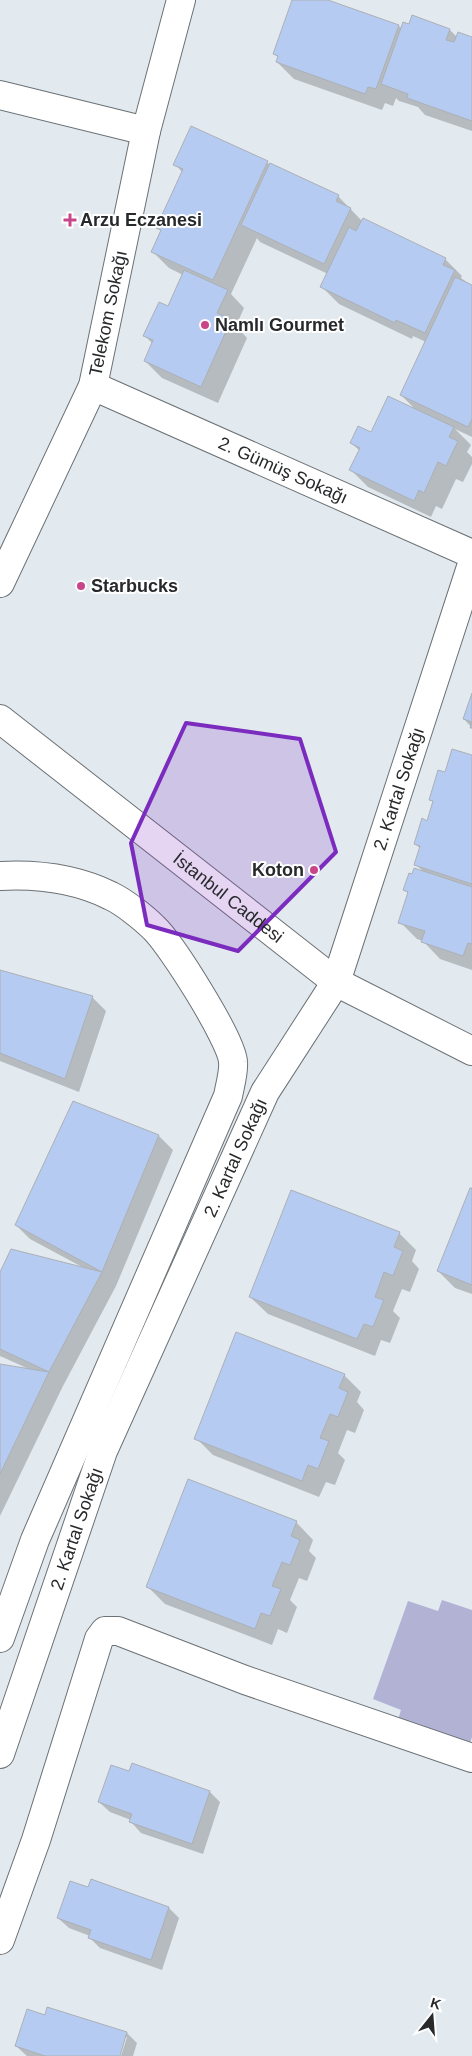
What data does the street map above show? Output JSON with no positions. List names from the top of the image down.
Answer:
{
  "streets": {
    "street": [
      "Telekom Sokağı",
      "2. Gümüş Sokağı",
      "2. Kartal Sokağı",
      "İstanbul Caddesi"
    ]
  },
  "crossings": [
    ["Telekom Sokağı", "2. Gümüş Sokağı"],
    ["2. Kartal Sokağı", "İstanbul Caddesi"]
  ],
  "places": {
    "health": ["Arzu Eczanesi"],
    "other": ["Namlı Gourmet", "Starbucks", "Koton"]
  },
  "north": "top"
}
